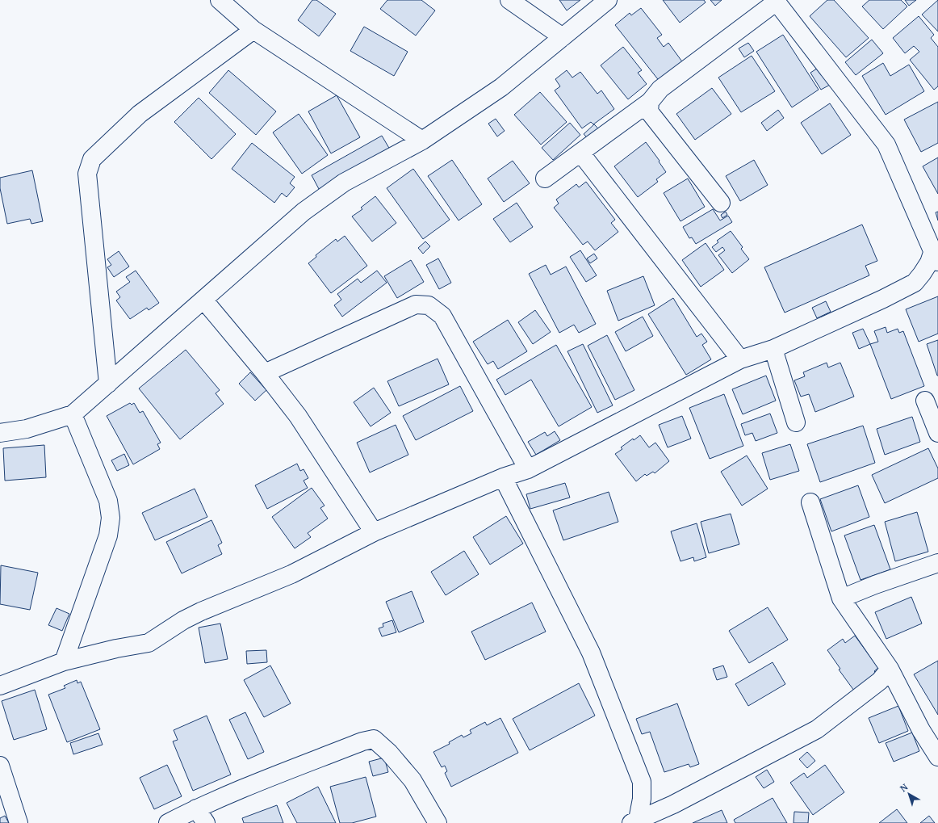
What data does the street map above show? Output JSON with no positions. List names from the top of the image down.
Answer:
{
  "north": "top left"
}
